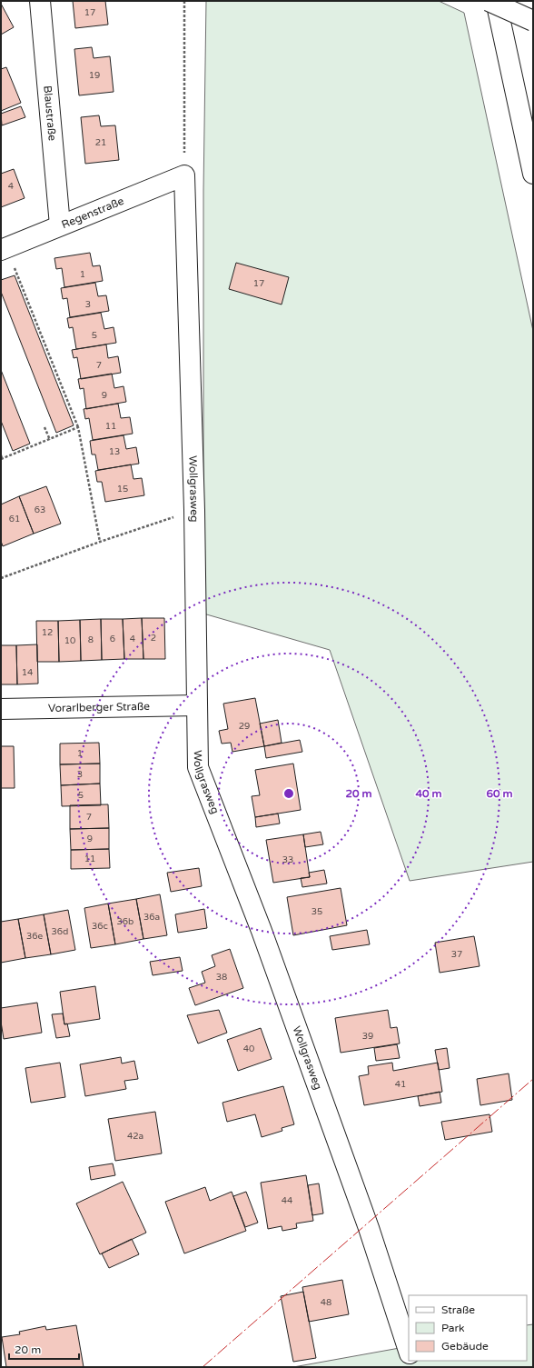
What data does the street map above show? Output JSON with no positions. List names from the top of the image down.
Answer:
{
  "streets": {
    "main road": [
      "Blaustraße",
      "Regenstraße",
      "Wollgrasweg",
      "Vorarlberger Straße"
    ]
  },
  "crossings": [
    ["Blaustraße", "Regenstraße"],
    ["Regenstraße", "Wollgrasweg"],
    ["Wollgrasweg", "Vorarlberger Straße"]
  ],
  "house_numbers": [
    "17",
    "19",
    "21",
    "4",
    "1",
    "17",
    "3",
    "5",
    "7",
    "9",
    "11",
    "13",
    "15",
    "63",
    "61",
    "12",
    "2",
    "6",
    "4",
    "8",
    "10",
    "14",
    "29",
    "1",
    "3",
    "5",
    "7",
    "9",
    "11",
    "33",
    "35",
    "36a",
    "36b",
    "36c",
    "36d",
    "36e",
    "37",
    "38",
    "39",
    "40",
    "41",
    "42a",
    "44",
    "48"
  ],
  "legend": ["Straße", "Park", "Gebäude"],
  "scale_bar": "20 m",
  "rings": ["20 m", "40 m", "60 m"]
}
